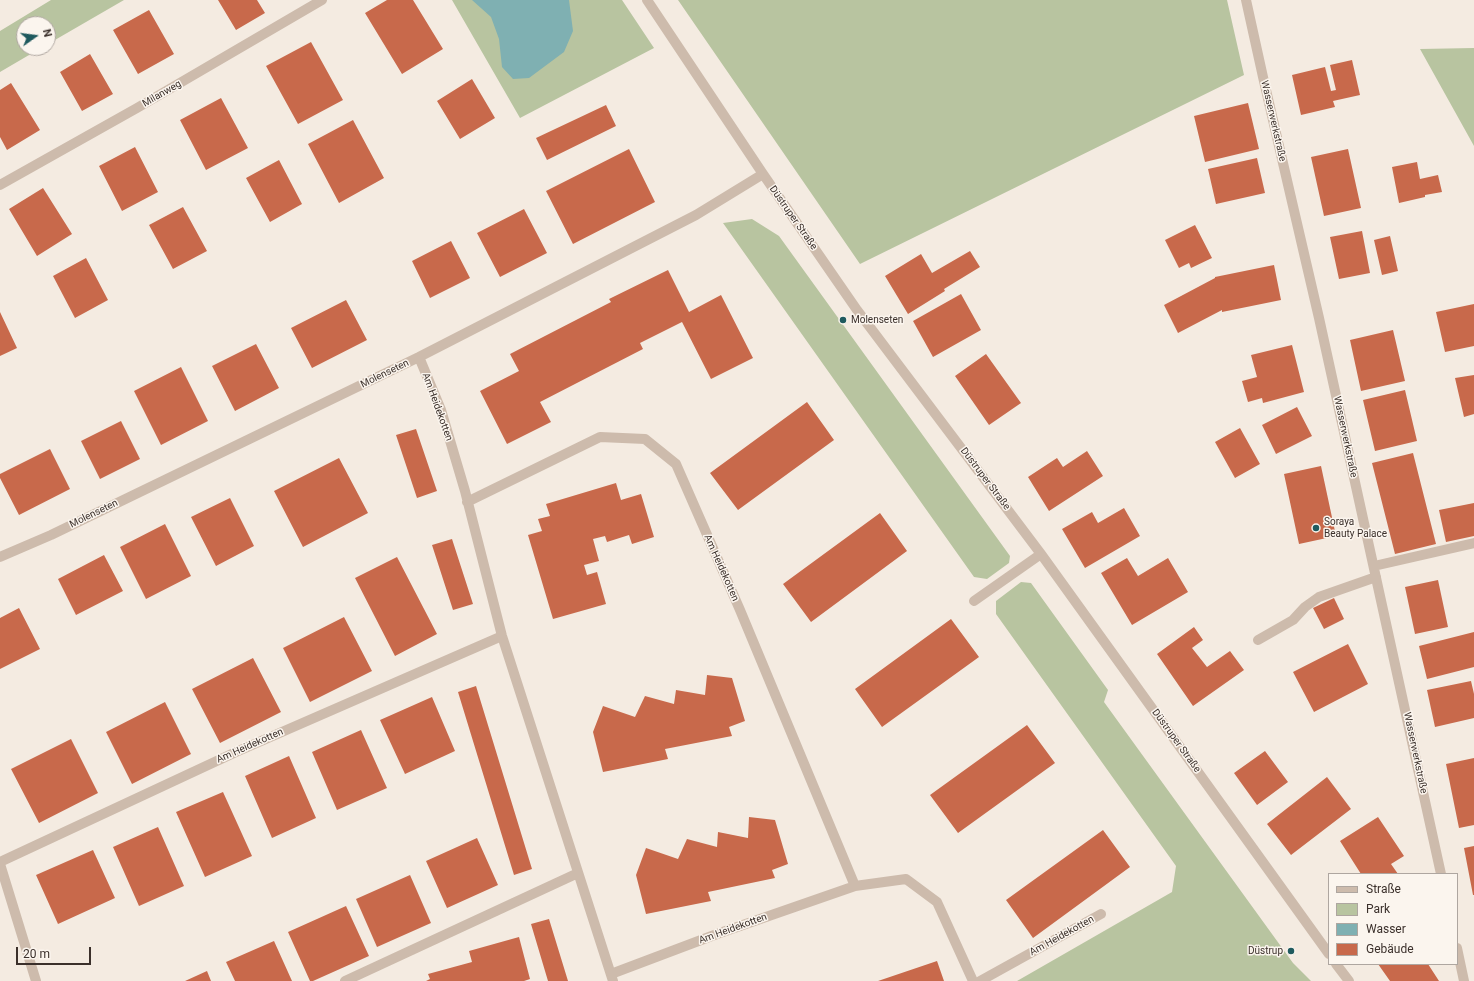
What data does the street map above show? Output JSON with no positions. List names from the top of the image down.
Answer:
{
  "streets": {
    "street": [
      "Milanweg",
      "Wasserwerkstraße",
      "Düstruper Straße",
      "Molenseten",
      "Am Heidekotten"
    ]
  },
  "crossings": [
    ["Düstruper Straße", "Molenseten"],
    ["Molenseten", "Am Heidekotten"]
  ],
  "places": ["Molenseten", "Soraya Beauty Palace", "Düstrup"],
  "legend": [
    "Straße",
    "Park",
    "Wasser",
    "Gebäude"
  ],
  "scale_bar": "20 m",
  "north": "right"
}
